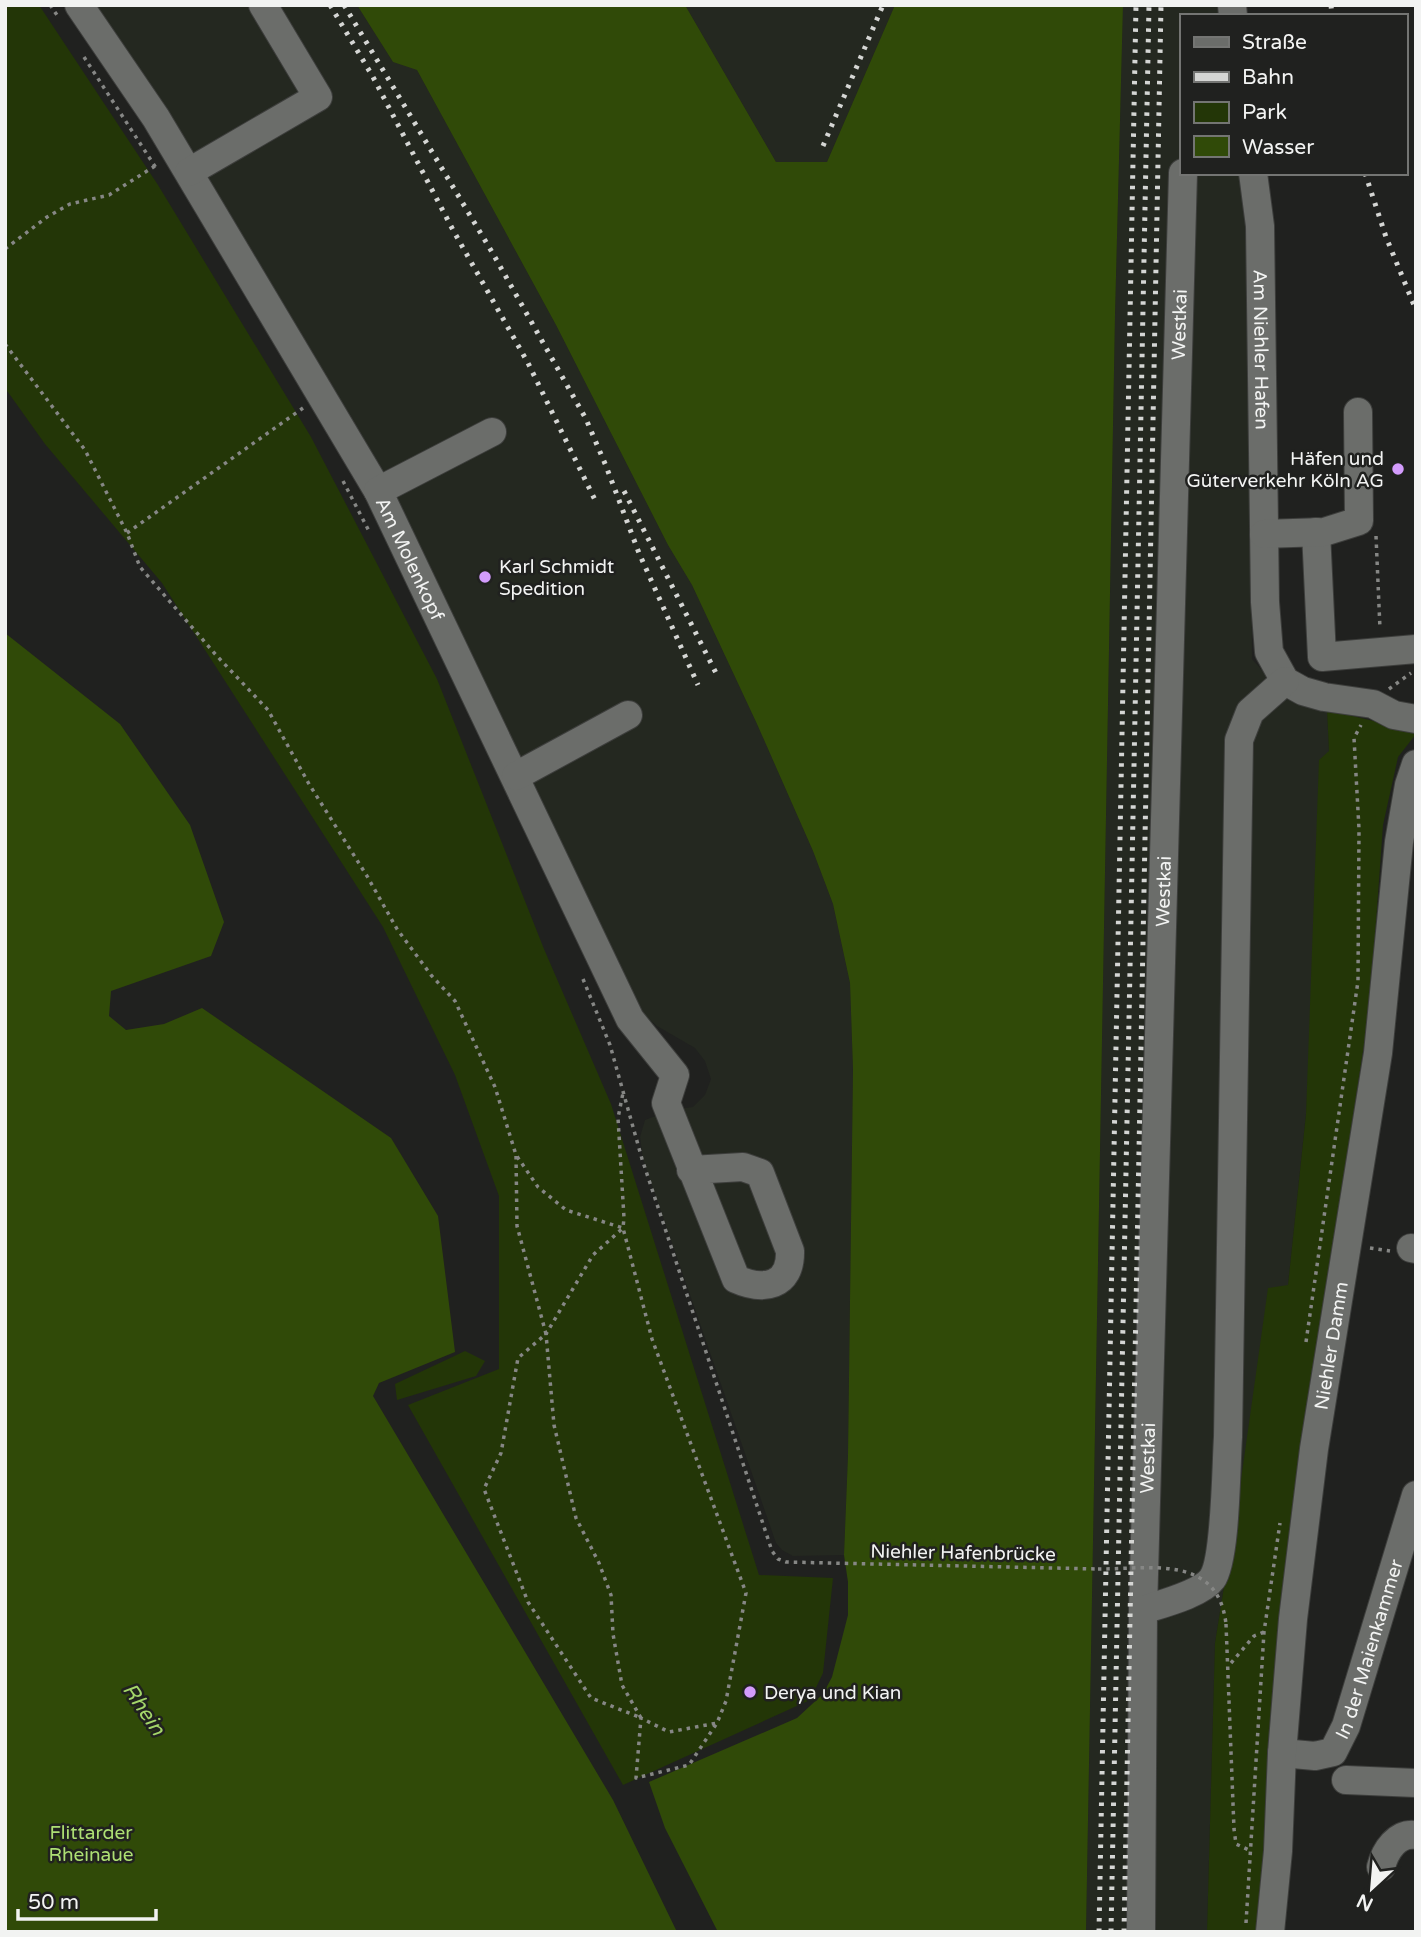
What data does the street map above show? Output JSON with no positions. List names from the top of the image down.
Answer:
{
  "streets": {
    "street": [
      "Westkai",
      "Am Niehler Hafen",
      "Am Molenkopf",
      "Niehler Damm",
      "In der Maienkammer"
    ],
    "path": ["Niehler Hafenbrücke"]
  },
  "crossings": [
    ["Niehler Damm", "In der Maienkammer"]
  ],
  "water": ["Rhein"],
  "parks": ["Flittarder Rheinaue"],
  "places": ["Häfen und Güterverkehr Köln AG", "Karl Schmidt Spedition", "Derya und Kian"],
  "legend": [
    "Straße",
    "Bahn",
    "Park",
    "Wasser"
  ],
  "scale_bar": "50 m",
  "north": "bottom left"
}
